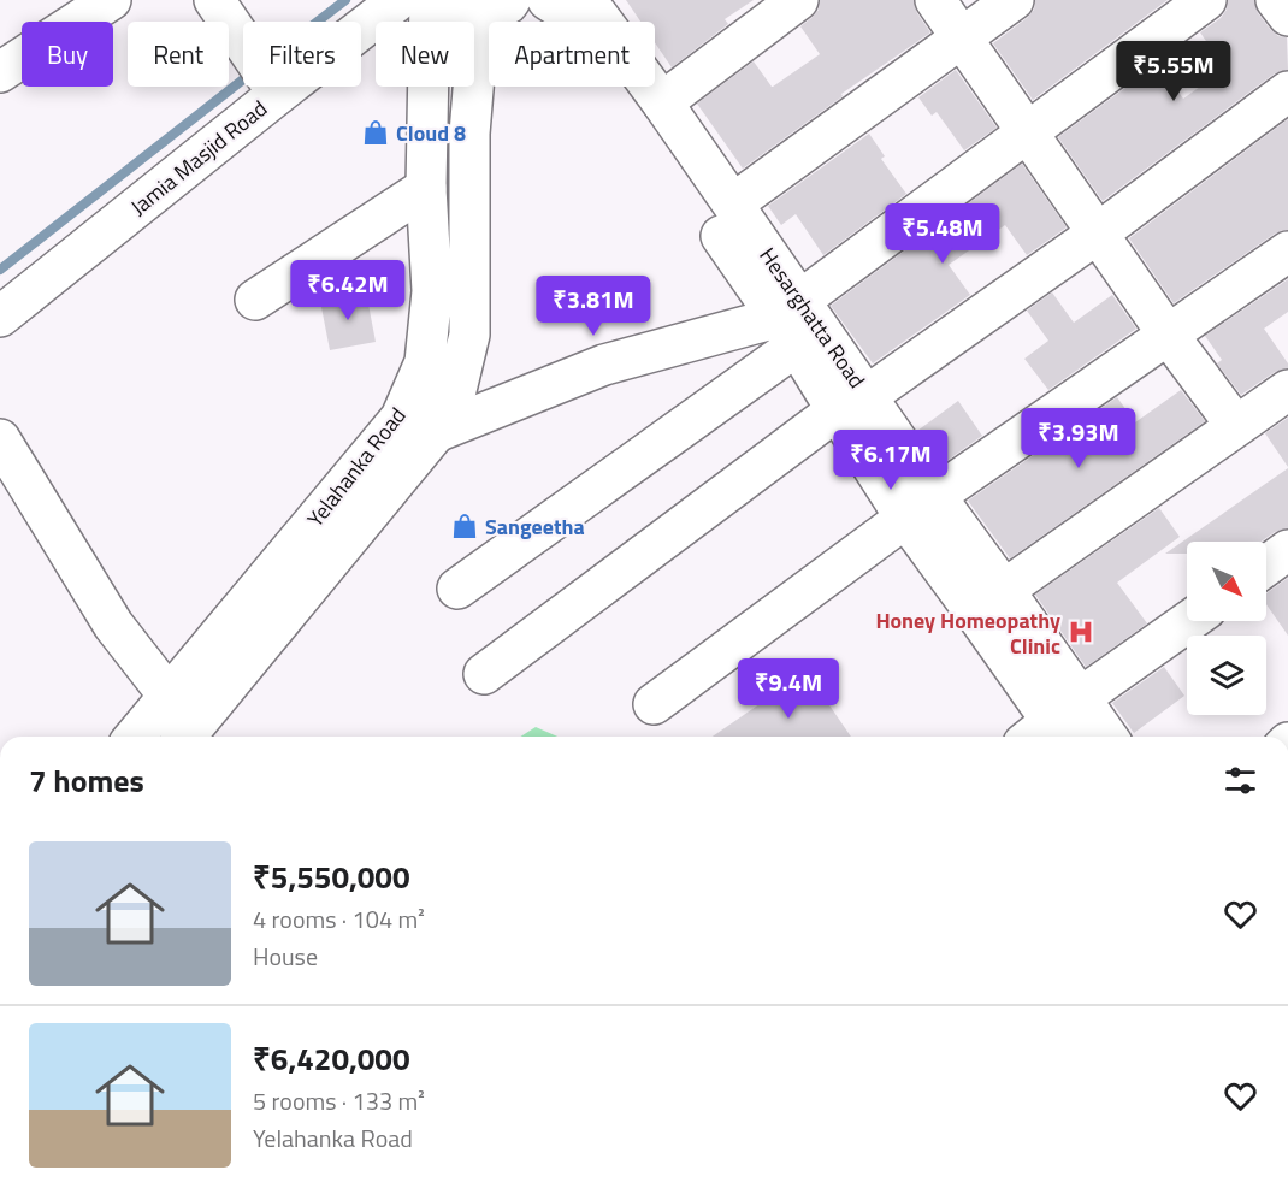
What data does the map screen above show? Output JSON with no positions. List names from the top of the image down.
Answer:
{
  "streets": {
    "street": ["Jamia Masjid Road", "Hesarghatta Road", "Yelahanka Road"]
  },
  "places": {
    "shop": ["Cloud 8", "Sangeetha"],
    "hospital": ["Honey Homeopathy Clinic"]
  },
  "north": "bottom right",
  "page": {
    "chip": [
      "Buy",
      "Rent",
      "Filters",
      "New",
      "Apartment"
    ],
    "price": [
      "₹5.55M",
      "₹5.48M",
      "₹6.42M",
      "₹3.81M",
      "₹3.93M",
      "₹6.17M",
      "₹9.4M"
    ],
    "heading": "7 homes",
    "list": [
      {
        "name": "₹5,550,000",
        "note": "4 rooms · 104 m² · House"
      },
      {
        "name": "₹6,420,000",
        "note": "5 rooms · 133 m² · Yelahanka Road"
      }
    ]
  }
}
